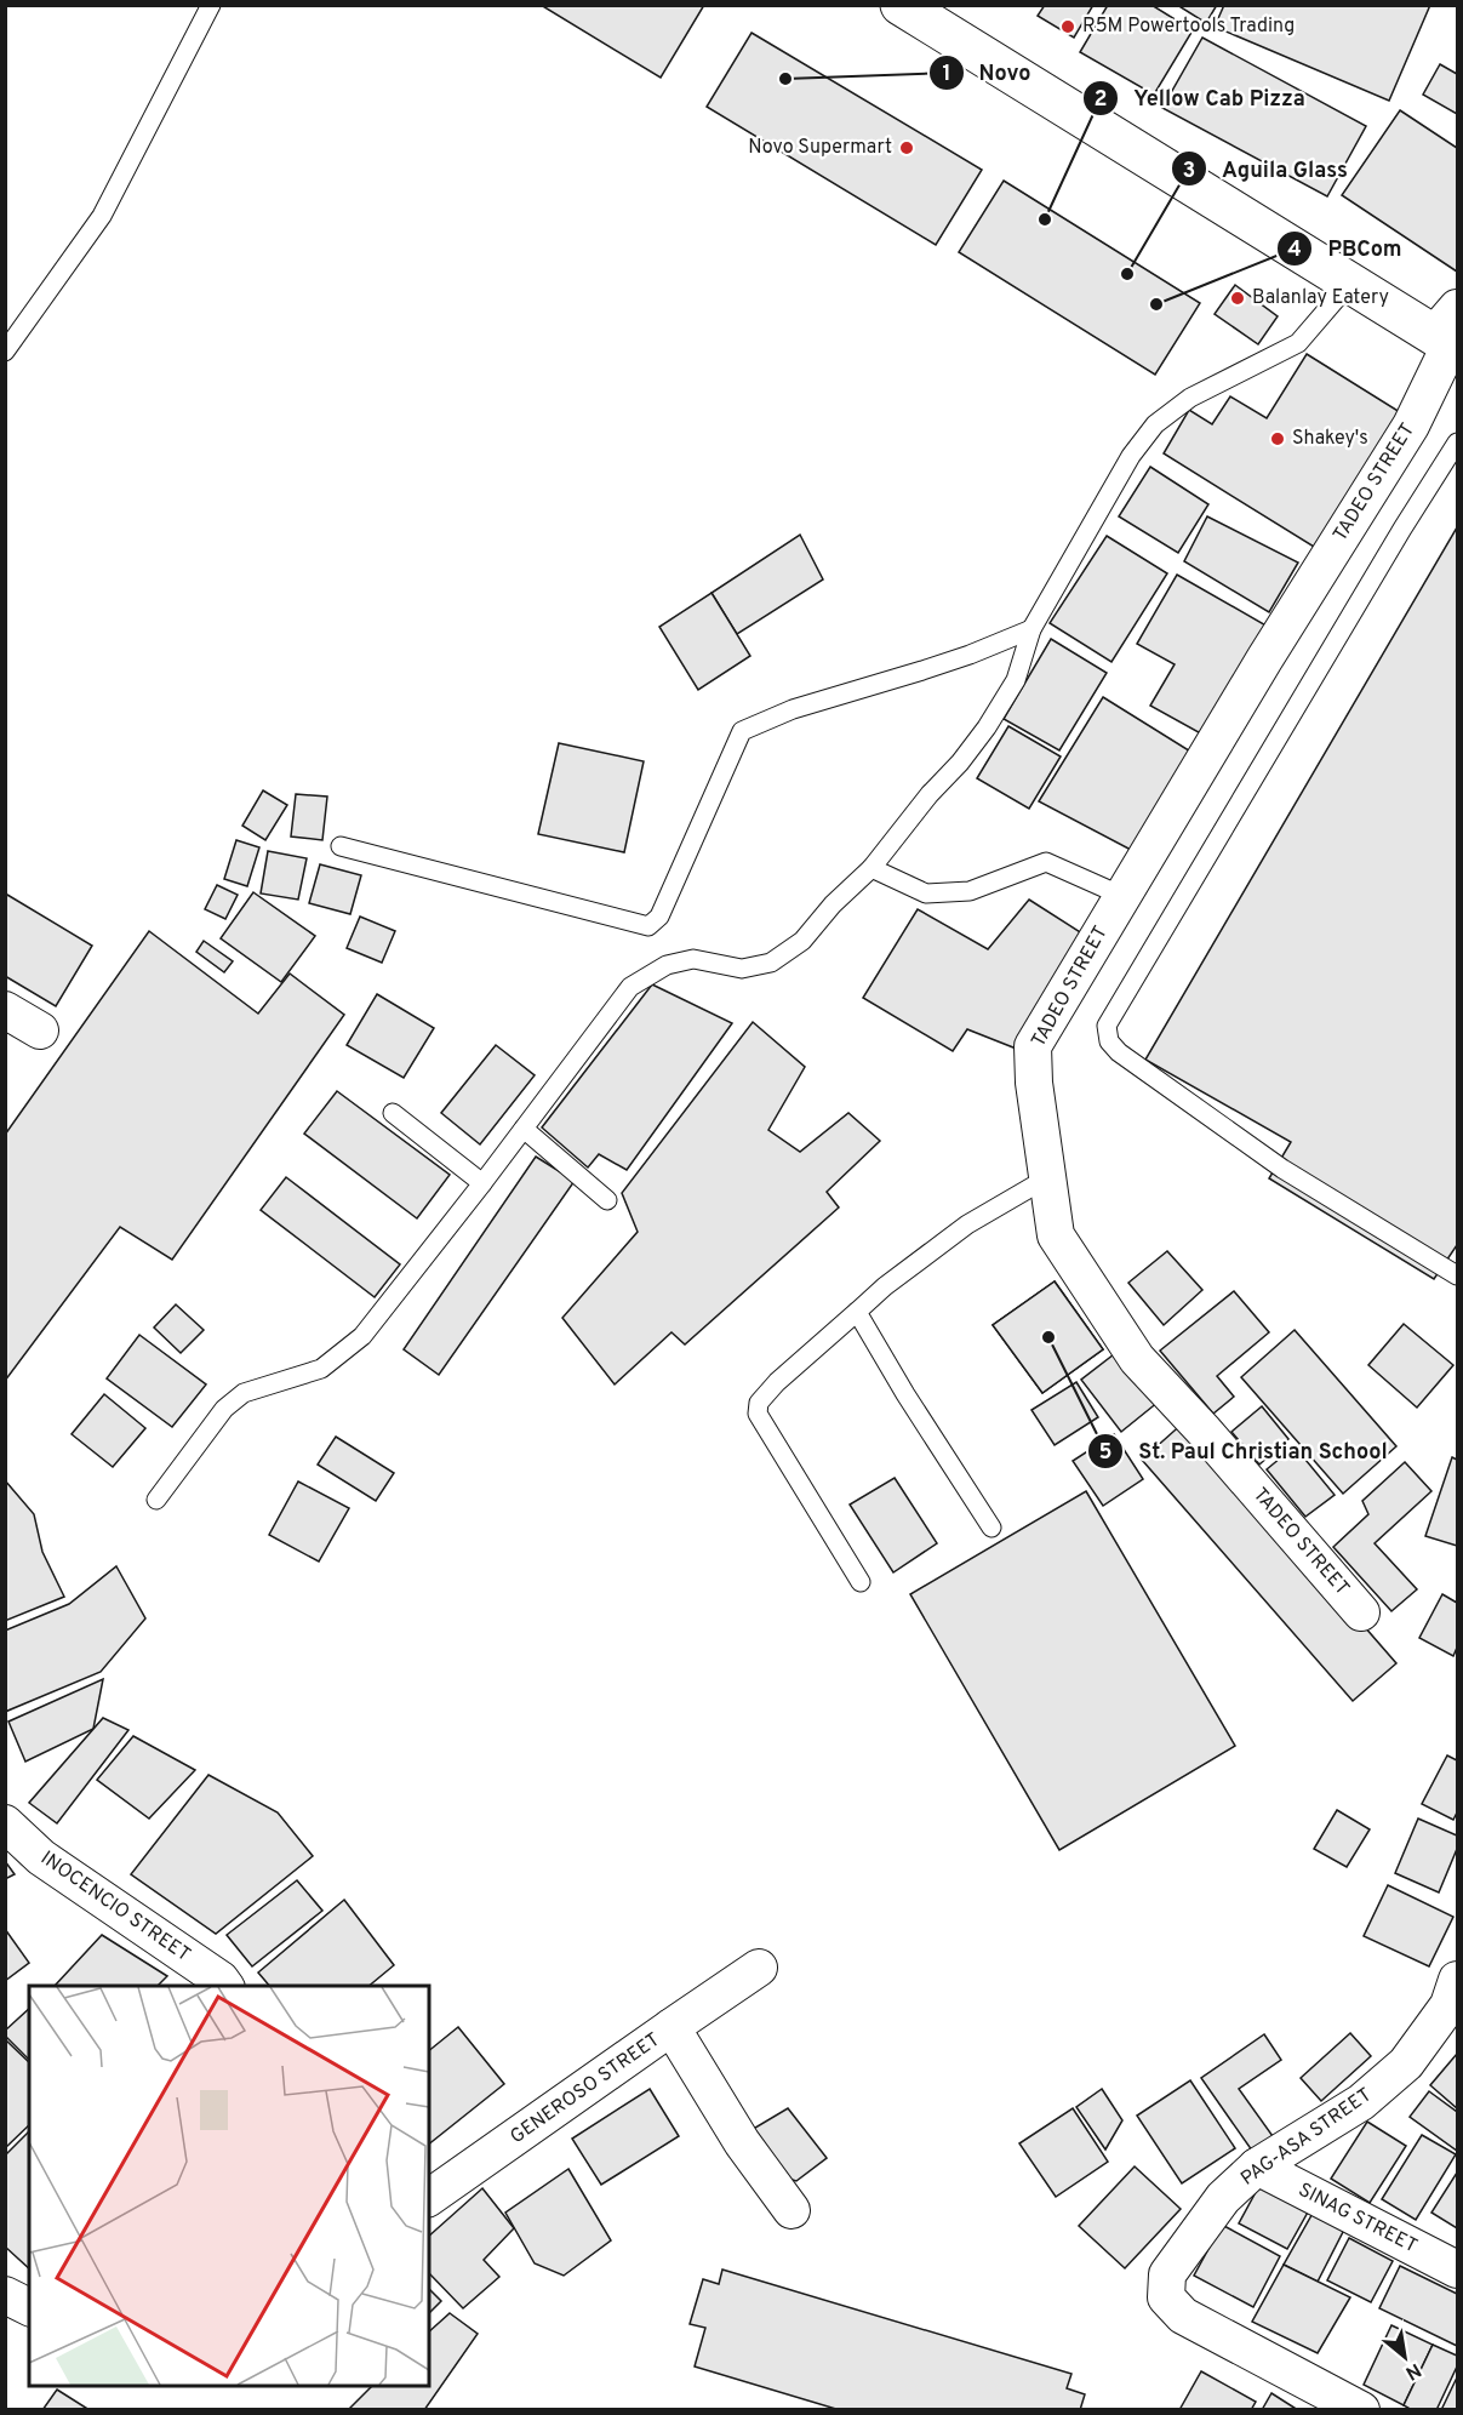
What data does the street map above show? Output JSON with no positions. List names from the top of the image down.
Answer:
{
  "streets": {
    "street": [
      "TADEO STREET",
      "INOCENCIO STREET",
      "GENEROSO STREET",
      "PAG-ASA STREET",
      "SINAG STREET"
    ]
  },
  "crossings": [
    ["PAG-ASA STREET", "SINAG STREET"]
  ],
  "places": [
    "R5M Powertools Trading",
    "Novo",
    "Novo Supermart",
    "Yellow Cab Pizza",
    "Aguila Glass",
    "Balanlay Eatery",
    "PBCom",
    "Shakey's",
    "St. Paul Christian School"
  ],
  "north": "bottom right"
}
